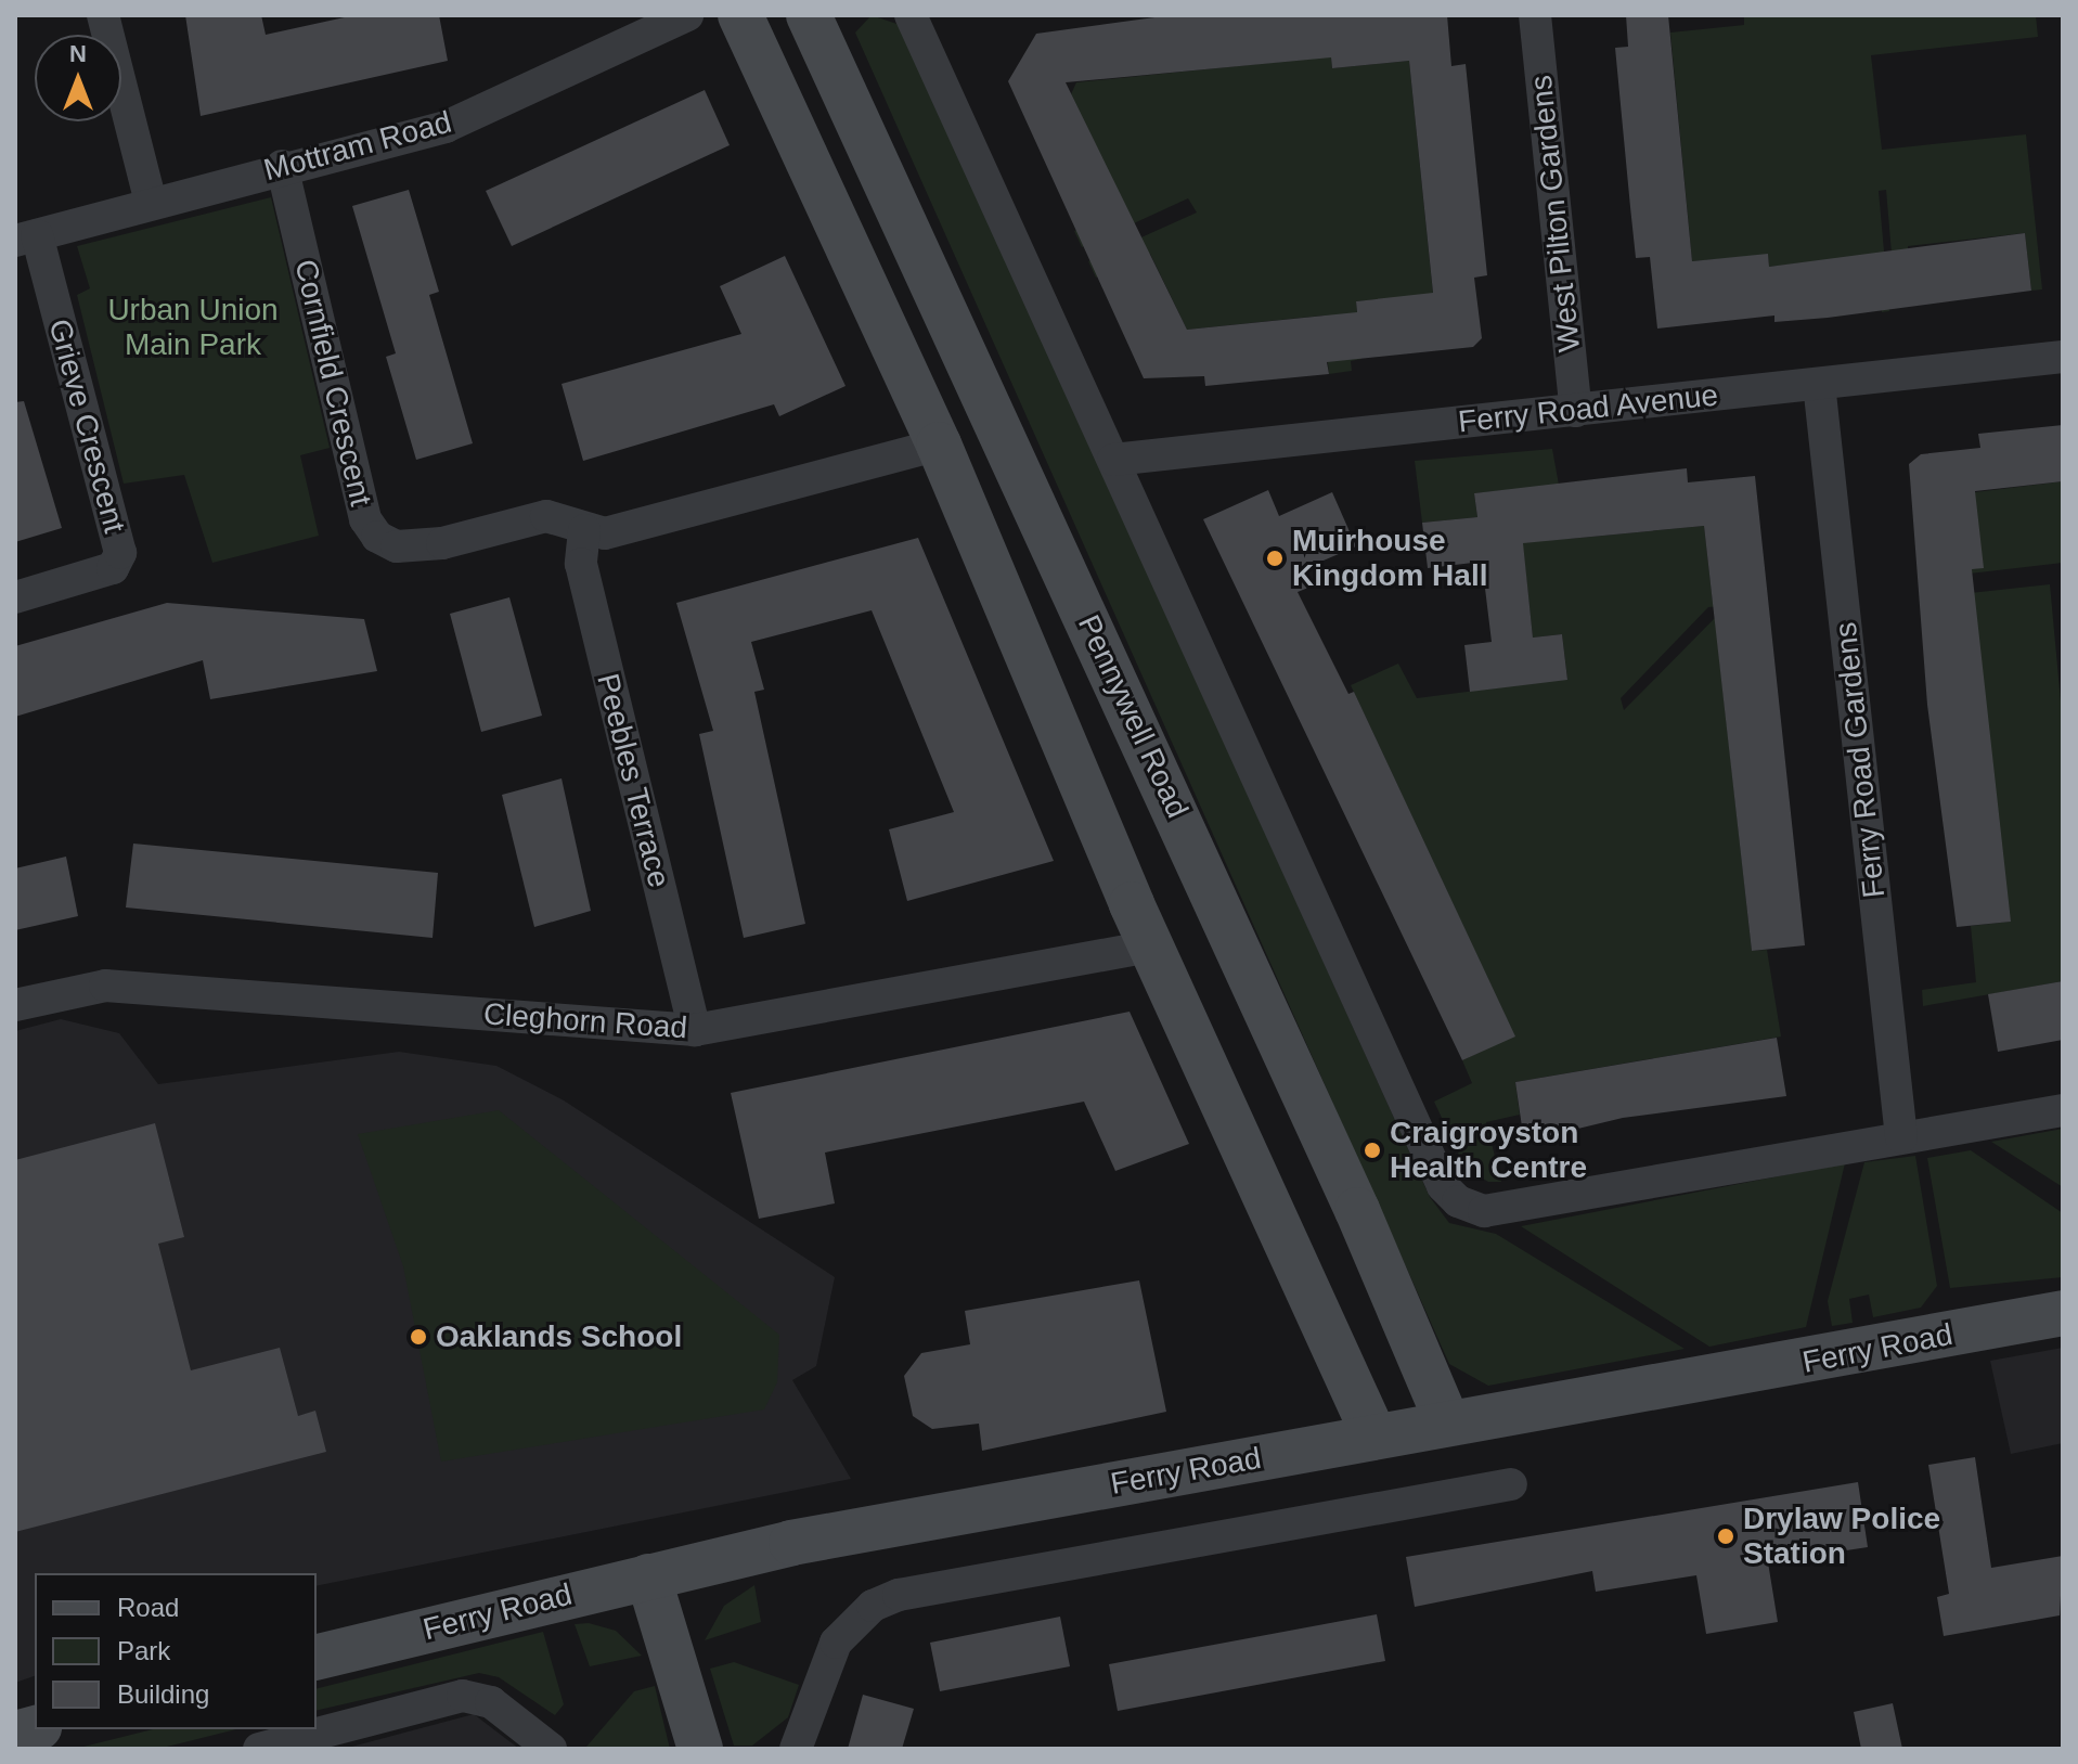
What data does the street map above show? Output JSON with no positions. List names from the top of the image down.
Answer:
{
  "streets": {
    "street": [
      "Mottram Road",
      "West Pilton Gardens",
      "Cornfield Crescent",
      "Ferry Road Avenue",
      "Grieve Crescent",
      "Pennywell Road",
      "Ferry Road Gardens",
      "Peebles Terrace",
      "Cleghorn Road",
      "Ferry Road"
    ]
  },
  "crossings": [
    ["Mottram Road", "Cornfield Crescent"],
    ["Mottram Road", "Grieve Crescent"],
    ["West Pilton Gardens", "Ferry Road Avenue"],
    ["Cornfield Crescent", "Pennywell Road"],
    ["Cornfield Crescent", "Peebles Terrace"],
    ["Ferry Road Avenue", "Ferry Road Gardens"],
    ["Pennywell Road", "Cleghorn Road"],
    ["Pennywell Road", "Ferry Road"],
    ["Peebles Terrace", "Cleghorn Road"]
  ],
  "parks": ["Urban Union Main Park"],
  "places": [
    "Muirhouse Kingdom Hall",
    "Craigroyston Health Centre",
    "Oaklands School",
    "Drylaw Police Station"
  ],
  "legend": ["Road", "Park", "Building"],
  "north": "top"
}
